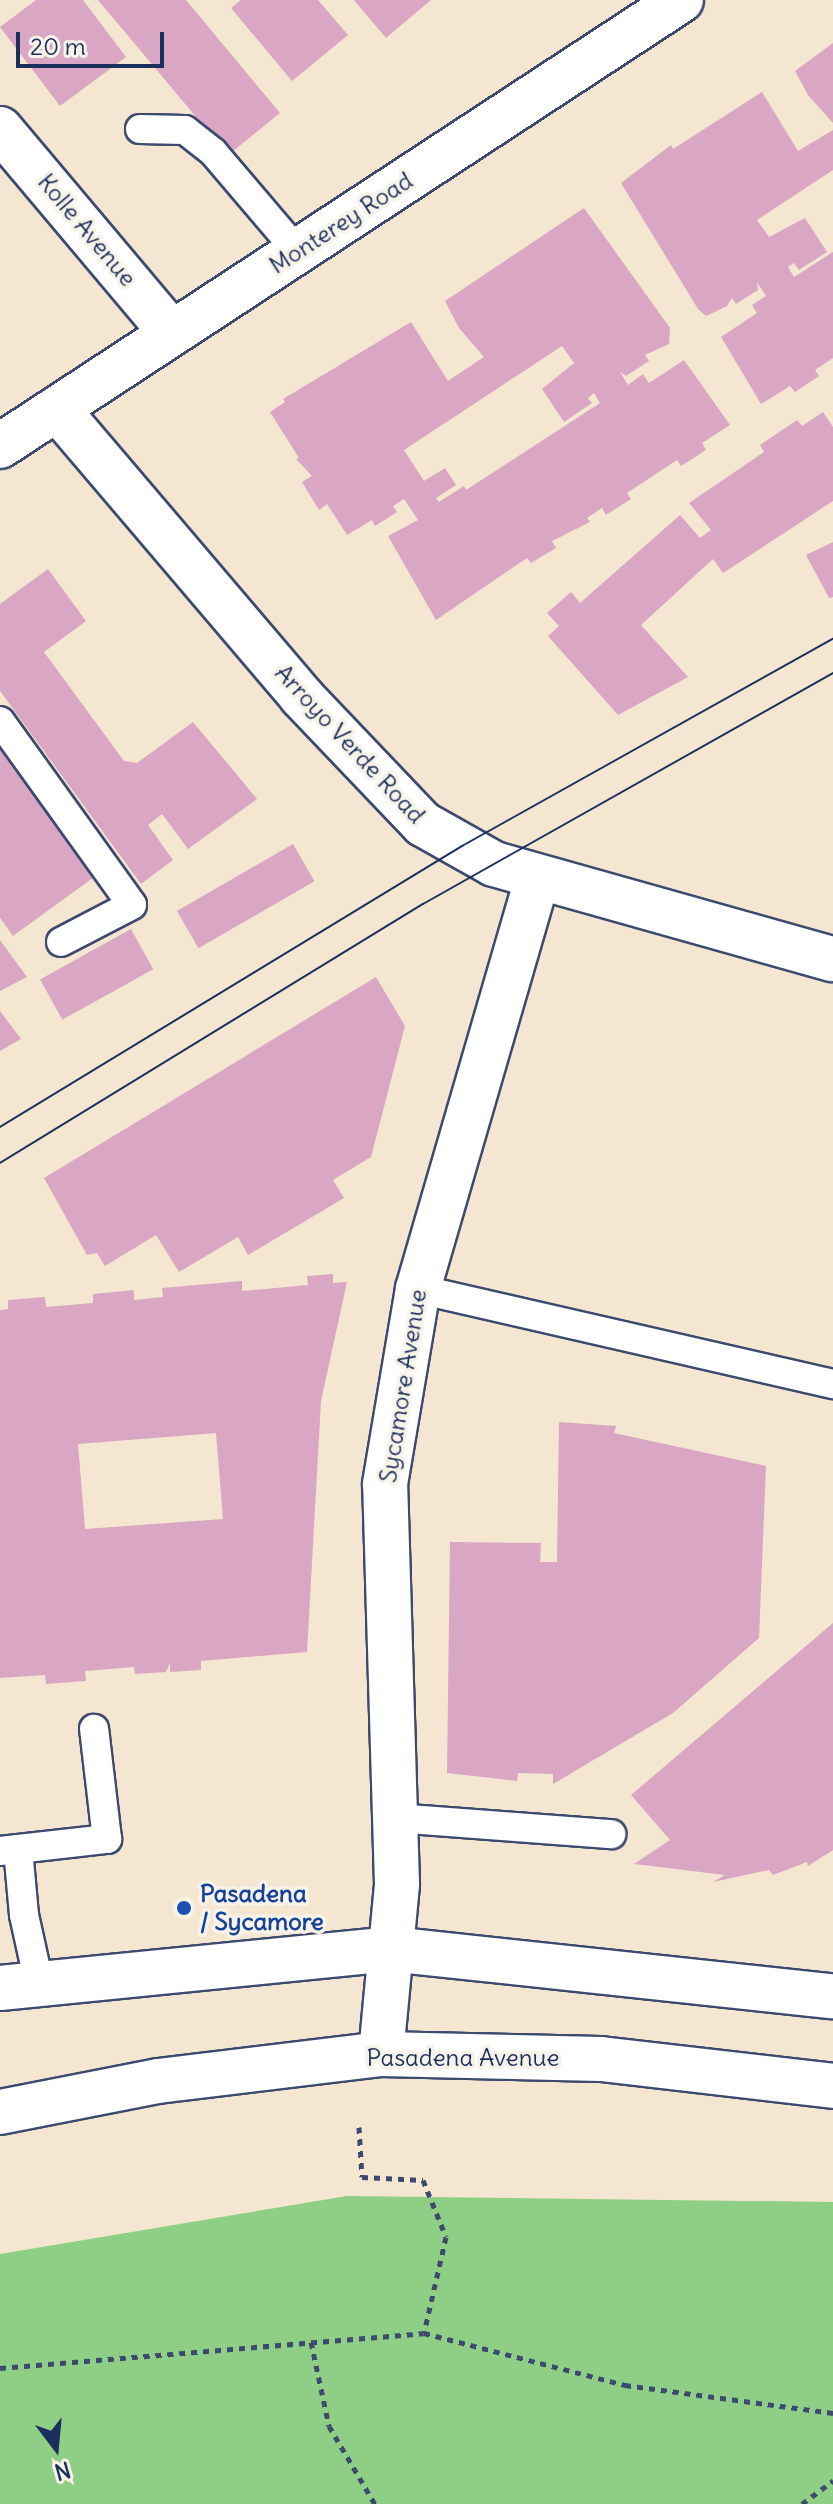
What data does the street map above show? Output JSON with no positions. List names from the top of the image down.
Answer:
{
  "streets": {
    "street": [
      "Monterey Road",
      "Kolle Avenue",
      "Arroyo Verde Road",
      "Sycamore Avenue",
      "Pasadena Avenue"
    ]
  },
  "crossings": [
    ["Monterey Road", "Kolle Avenue"],
    ["Monterey Road", "Arroyo Verde Road"],
    ["Arroyo Verde Road", "Sycamore Avenue"],
    ["Sycamore Avenue", "Pasadena Avenue"]
  ],
  "places": ["Pasadena / Sycamore"],
  "scale_bar": "20 m",
  "north": "bottom"
}
